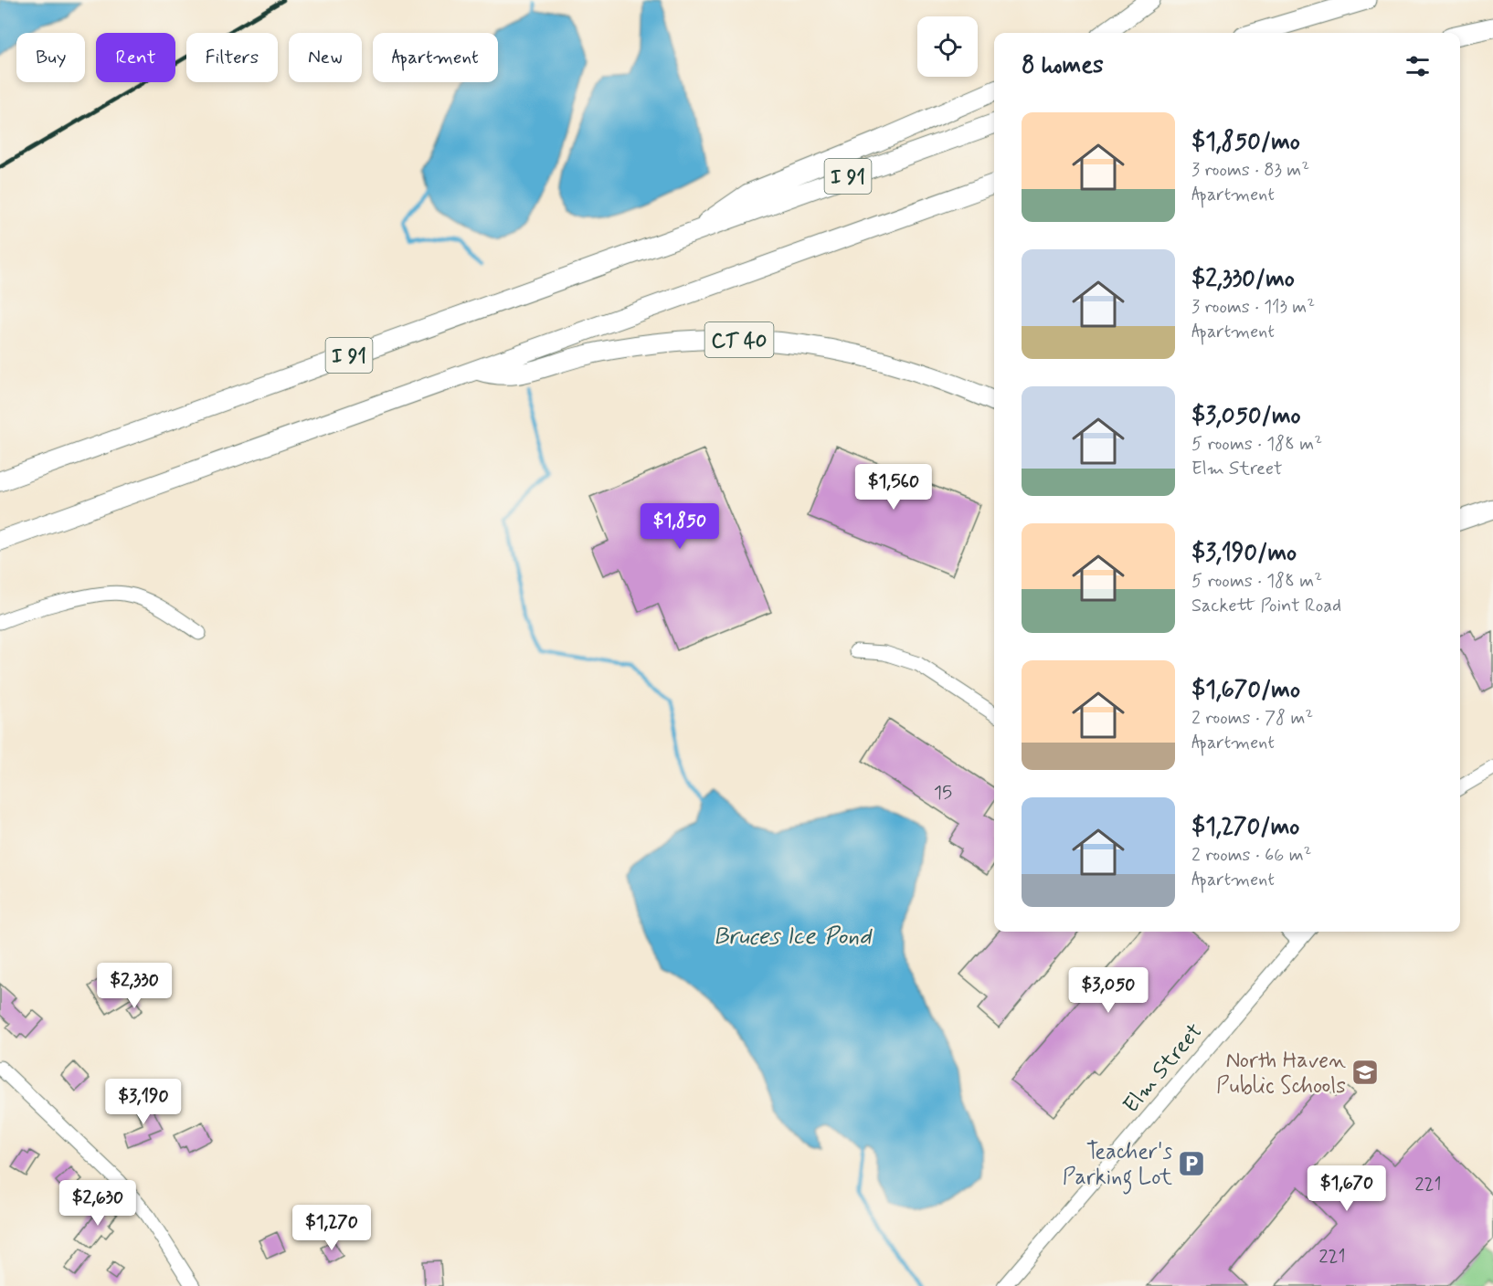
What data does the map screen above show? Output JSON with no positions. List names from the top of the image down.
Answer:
{
  "streets": {
    "highway": ["I 91", "CT 40"],
    "street": ["Elm Street"]
  },
  "crossings": [
    ["I 91", "CT 40"]
  ],
  "water": ["Bruces Ice Pond"],
  "places": {
    "school or university": ["North Haven Public Schools"],
    "parking": ["Teacher's Parking Lot"]
  },
  "house_numbers": ["15", "221", "221"],
  "page": {
    "chip": [
      "Buy",
      "Rent",
      "Filters",
      "New",
      "Apartment"
    ],
    "heading": "8 homes",
    "list": [
      {
        "name": "$1,850/mo",
        "note": "3 rooms · 83 m² · Apartment"
      },
      {
        "name": "$2,330/mo",
        "note": "3 rooms · 113 m² · Apartment"
      },
      {
        "name": "$3,050/mo",
        "note": "5 rooms · 188 m² · Elm Street"
      },
      {
        "name": "$3,190/mo",
        "note": "5 rooms · 188 m² · Sackett Point Road"
      },
      {
        "name": "$1,670/mo",
        "note": "2 rooms · 78 m² · Apartment"
      },
      {
        "name": "$1,270/mo",
        "note": "2 rooms · 66 m² · Apartment"
      }
    ],
    "price": [
      "$1,560",
      "$1,850",
      "$2,330",
      "$3,050",
      "$3,190",
      "$1,670",
      "$2,630",
      "$1,270"
    ]
  }
}
